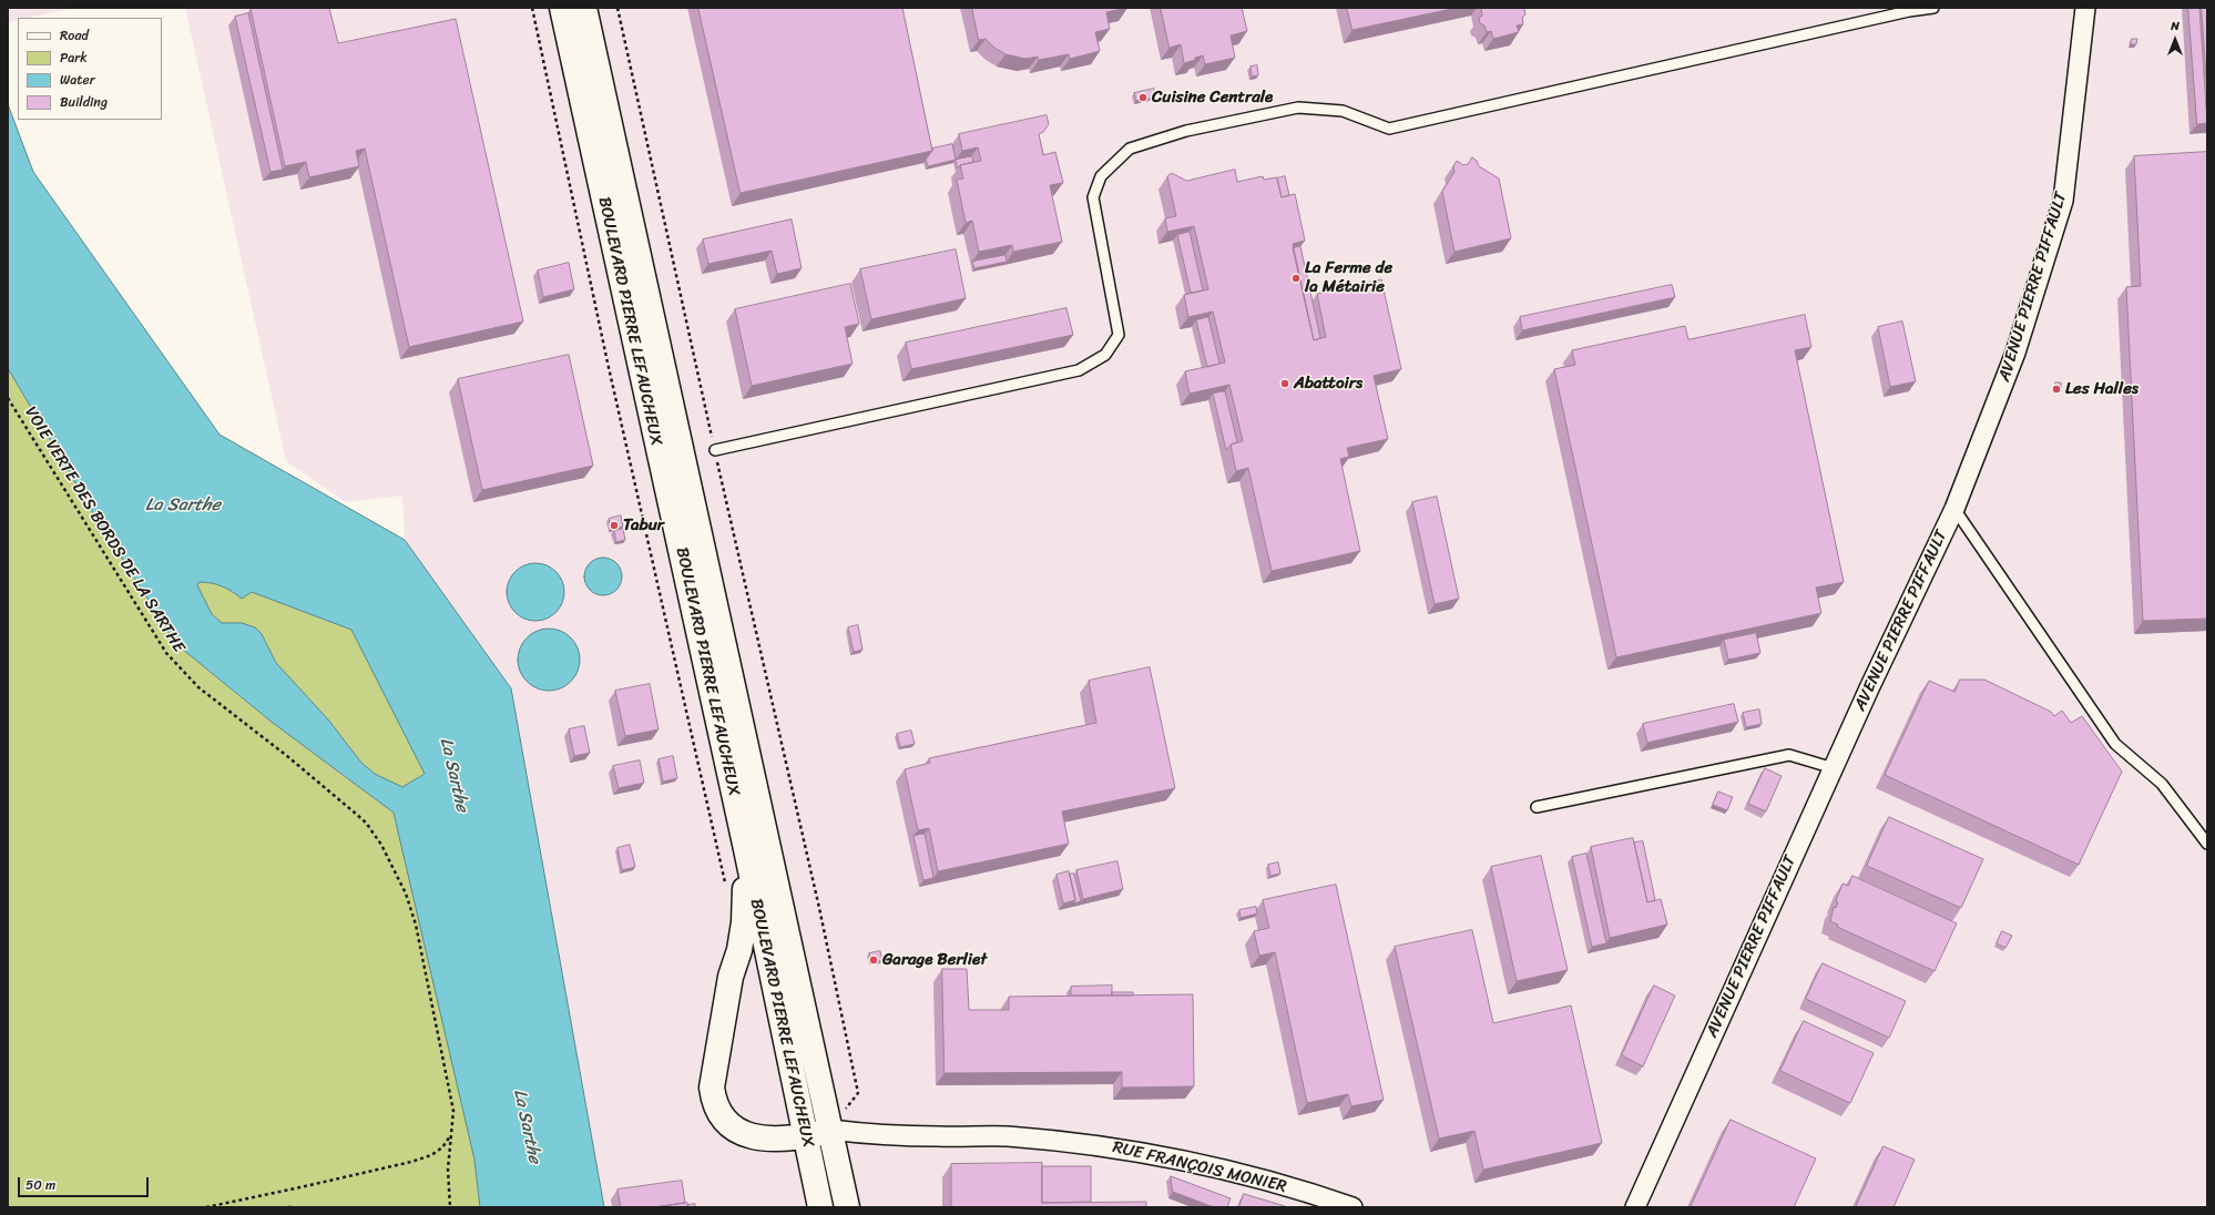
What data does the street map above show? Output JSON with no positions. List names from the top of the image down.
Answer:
{
  "streets": {
    "main road": ["BOULEVARD PIERRE LEFAUCHEUX"],
    "street": ["AVENUE PIERRE PIFFAULT", "RUE FRANÇOIS MONIER"],
    "path": ["VOIE VERTE DES BORDS DE LA SARTHE"]
  },
  "crossings": [
    ["BOULEVARD PIERRE LEFAUCHEUX", "RUE FRANÇOIS MONIER"]
  ],
  "water": ["La Sarthe"],
  "places": [
    "Cuisine Centrale",
    "La Ferme de la Métairie",
    "Abattoirs",
    "Les Halles",
    "Tabur",
    "Garage Berliet"
  ],
  "legend": [
    "Road",
    "Park",
    "Water",
    "Building"
  ],
  "scale_bar": "50 m",
  "north": "top"
}
